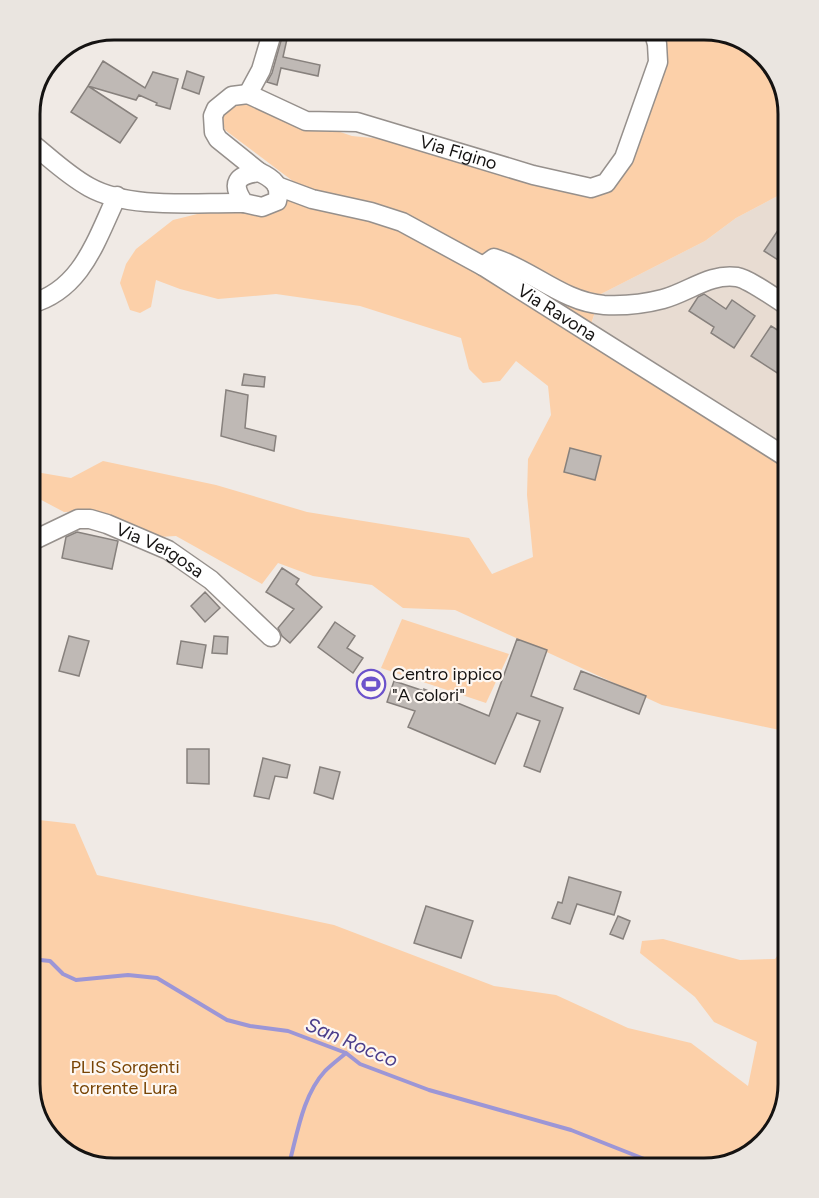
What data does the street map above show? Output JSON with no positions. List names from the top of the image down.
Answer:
{
  "streets": {
    "street": ["Via Figino", "Via Ravona", "Via Vergosa"]
  },
  "water": ["San Rocco"],
  "parks": ["PLIS Sorgenti torrente Lura"],
  "places": {
    "sports": ["Centro ippico \"A colori\""]
  }
}
